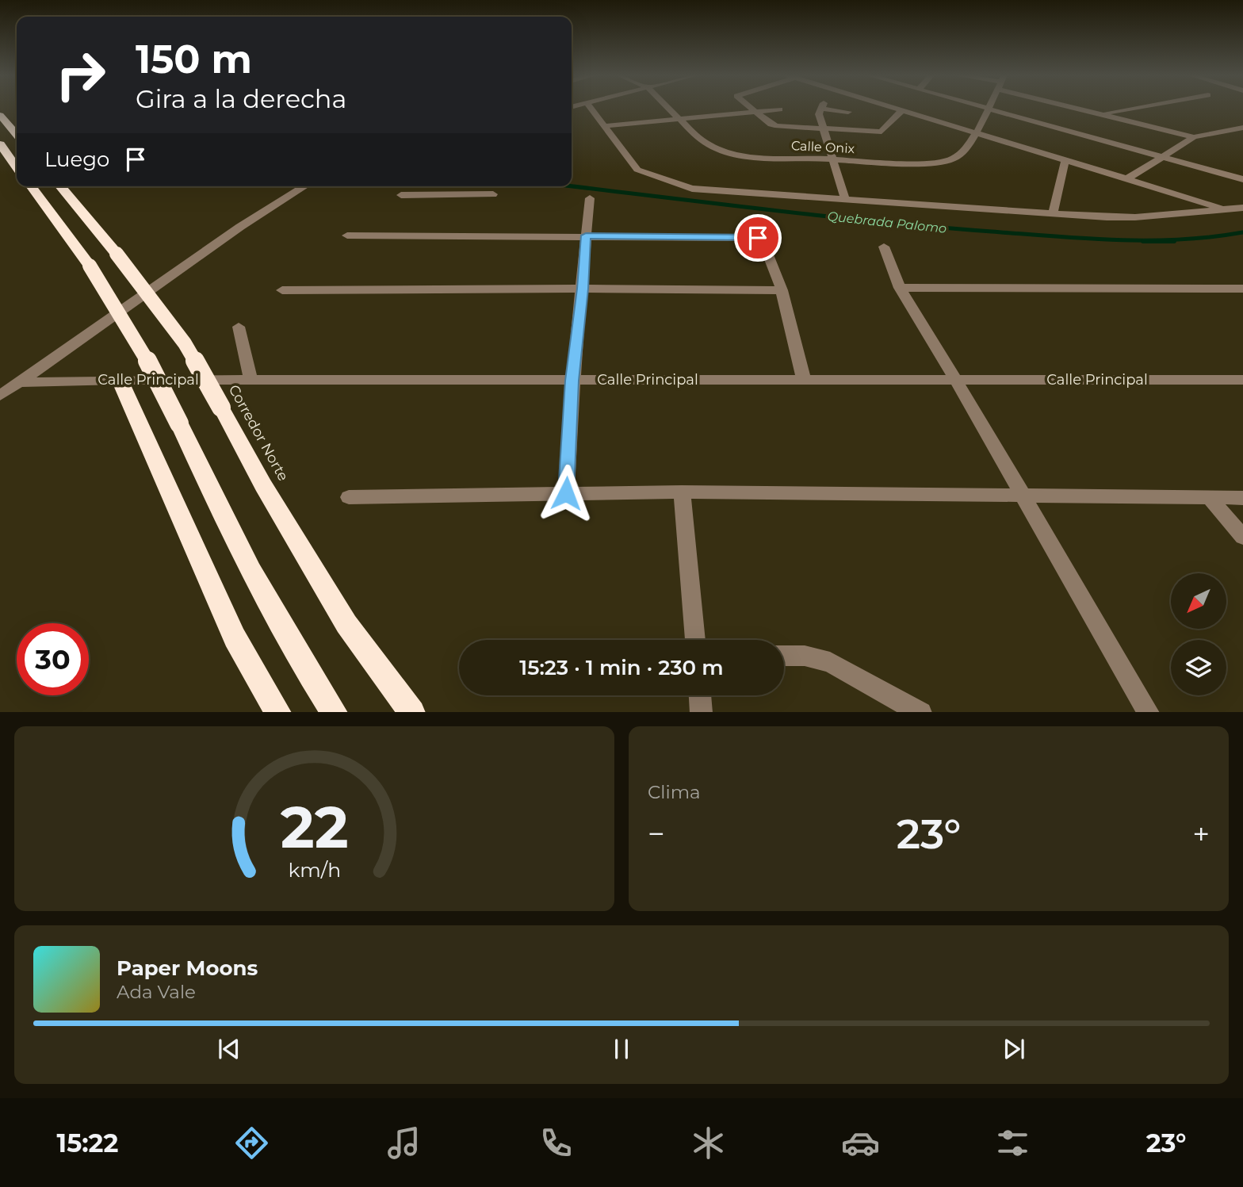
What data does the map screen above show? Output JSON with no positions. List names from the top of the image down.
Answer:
{
  "streets": {
    "highway": ["Corredor Norte"],
    "street": ["Calle Onix", "Calle Principal"]
  },
  "water": ["Quebrada Palomo"],
  "north": "bottom left",
  "page": {
    "turn": ["150 m", "Gira a la derecha"],
    "then": "Luego",
    "limit": "30",
    "trip": "15:23 · 1 min · 230 m",
    "tile": "Clima",
    "heat": ["−", "23°", "+"],
    "song": ["Paper Moons", "Ada Vale"],
    "tabs": ["15:22", "23°"],
    "gauge": ["22", "km/h"]
  }
}
